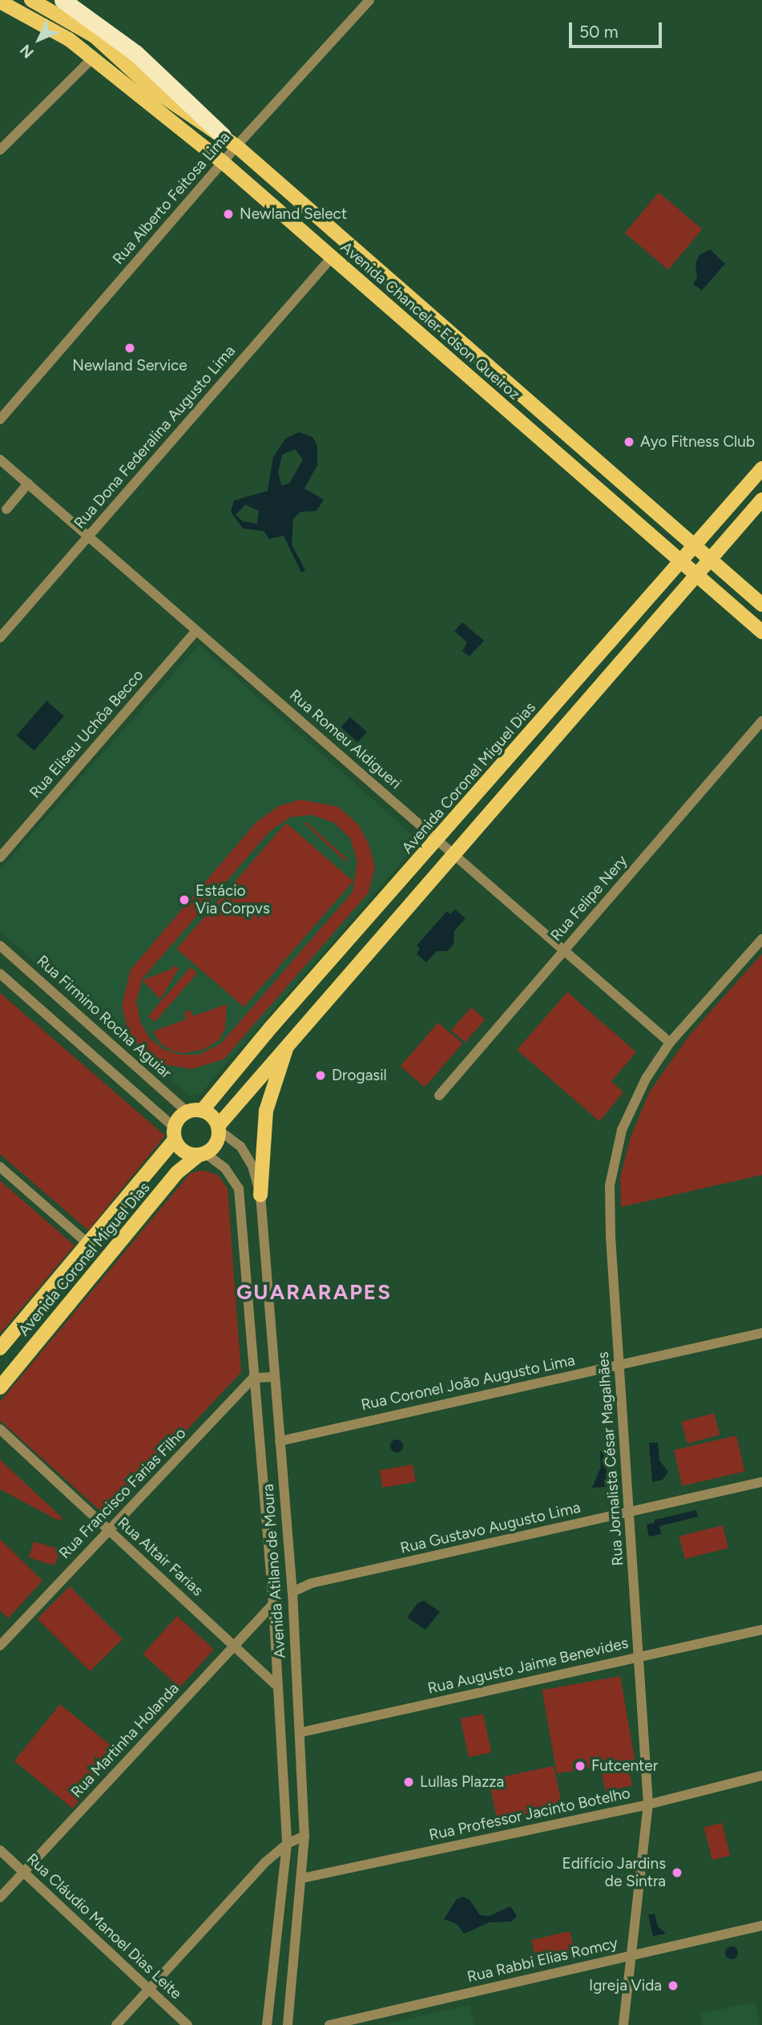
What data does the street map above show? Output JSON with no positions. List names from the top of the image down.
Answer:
{
  "streets": {
    "main road": ["Avenida Chanceler Edson Queiroz", "Avenida Coronel Miguel Dias"],
    "street": [
      "Rua Alberto Feitosa Lima",
      "Rua Dona Federalina Augusto Lima",
      "Rua Eliseu Uchôa Becco",
      "Rua Romeu Aldigueri",
      "Rua Felipe Nery",
      "Rua Firmino Rocha Aguiar",
      "Rua Coronel João Augusto Lima",
      "Rua Jornalista César Magalhães",
      "Rua Francisco Farias Filho",
      "Rua Gustavo Augusto Lima",
      "Rua Altair Farias",
      "Avenida Atilano de Moura",
      "Rua Augusto Jaime Benevides",
      "Rua Martinha Holanda",
      "Rua Professor Jacinto Botelho",
      "Rua Cláudio Manoel Dias Leite",
      "Rua Rabbi Elias Romcy"
    ]
  },
  "crossings": [
    ["Rua Alberto Feitosa Lima", "Avenida Chanceler Edson Queiroz"],
    ["Avenida Chanceler Edson Queiroz", "Rua Dona Federalina Augusto Lima"],
    ["Avenida Chanceler Edson Queiroz", "Avenida Coronel Miguel Dias"],
    ["Rua Dona Federalina Augusto Lima", "Rua Romeu Aldigueri"],
    ["Rua Eliseu Uchôa Becco", "Rua Romeu Aldigueri"],
    ["Rua Romeu Aldigueri", "Avenida Coronel Miguel Dias"],
    ["Rua Romeu Aldigueri", "Rua Felipe Nery"],
    ["Rua Romeu Aldigueri", "Rua Jornalista César Magalhães"],
    ["Avenida Coronel Miguel Dias", "Rua Firmino Rocha Aguiar"],
    ["Avenida Coronel Miguel Dias", "Avenida Atilano de Moura"],
    ["Rua Firmino Rocha Aguiar", "Avenida Atilano de Moura"],
    ["Rua Coronel João Augusto Lima", "Rua Jornalista César Magalhães"],
    ["Rua Coronel João Augusto Lima", "Avenida Atilano de Moura"],
    ["Rua Jornalista César Magalhães", "Rua Gustavo Augusto Lima"],
    ["Rua Jornalista César Magalhães", "Rua Augusto Jaime Benevides"],
    ["Rua Jornalista César Magalhães", "Rua Professor Jacinto Botelho"],
    ["Rua Jornalista César Magalhães", "Rua Rabbi Elias Romcy"],
    ["Rua Francisco Farias Filho", "Rua Altair Farias"],
    ["Rua Francisco Farias Filho", "Avenida Atilano de Moura"],
    ["Rua Gustavo Augusto Lima", "Avenida Atilano de Moura"],
    ["Rua Altair Farias", "Avenida Atilano de Moura"],
    ["Rua Altair Farias", "Rua Martinha Holanda"],
    ["Avenida Atilano de Moura", "Rua Augusto Jaime Benevides"],
    ["Avenida Atilano de Moura", "Rua Martinha Holanda"],
    ["Avenida Atilano de Moura", "Rua Professor Jacinto Botelho"],
    ["Rua Martinha Holanda", "Rua Cláudio Manoel Dias Leite"]
  ],
  "districts": ["GUARARAPES"],
  "places": [
    "Newland Select",
    "Newland Service",
    "Ayo Fitness Club",
    "Estácio Via Corpvs",
    "Drogasil",
    "Futcenter",
    "Lullas Plazza",
    "Edifício Jardins de Sintra",
    "Igreja Vida"
  ],
  "scale_bar": "50 m",
  "north": "bottom left"
}
